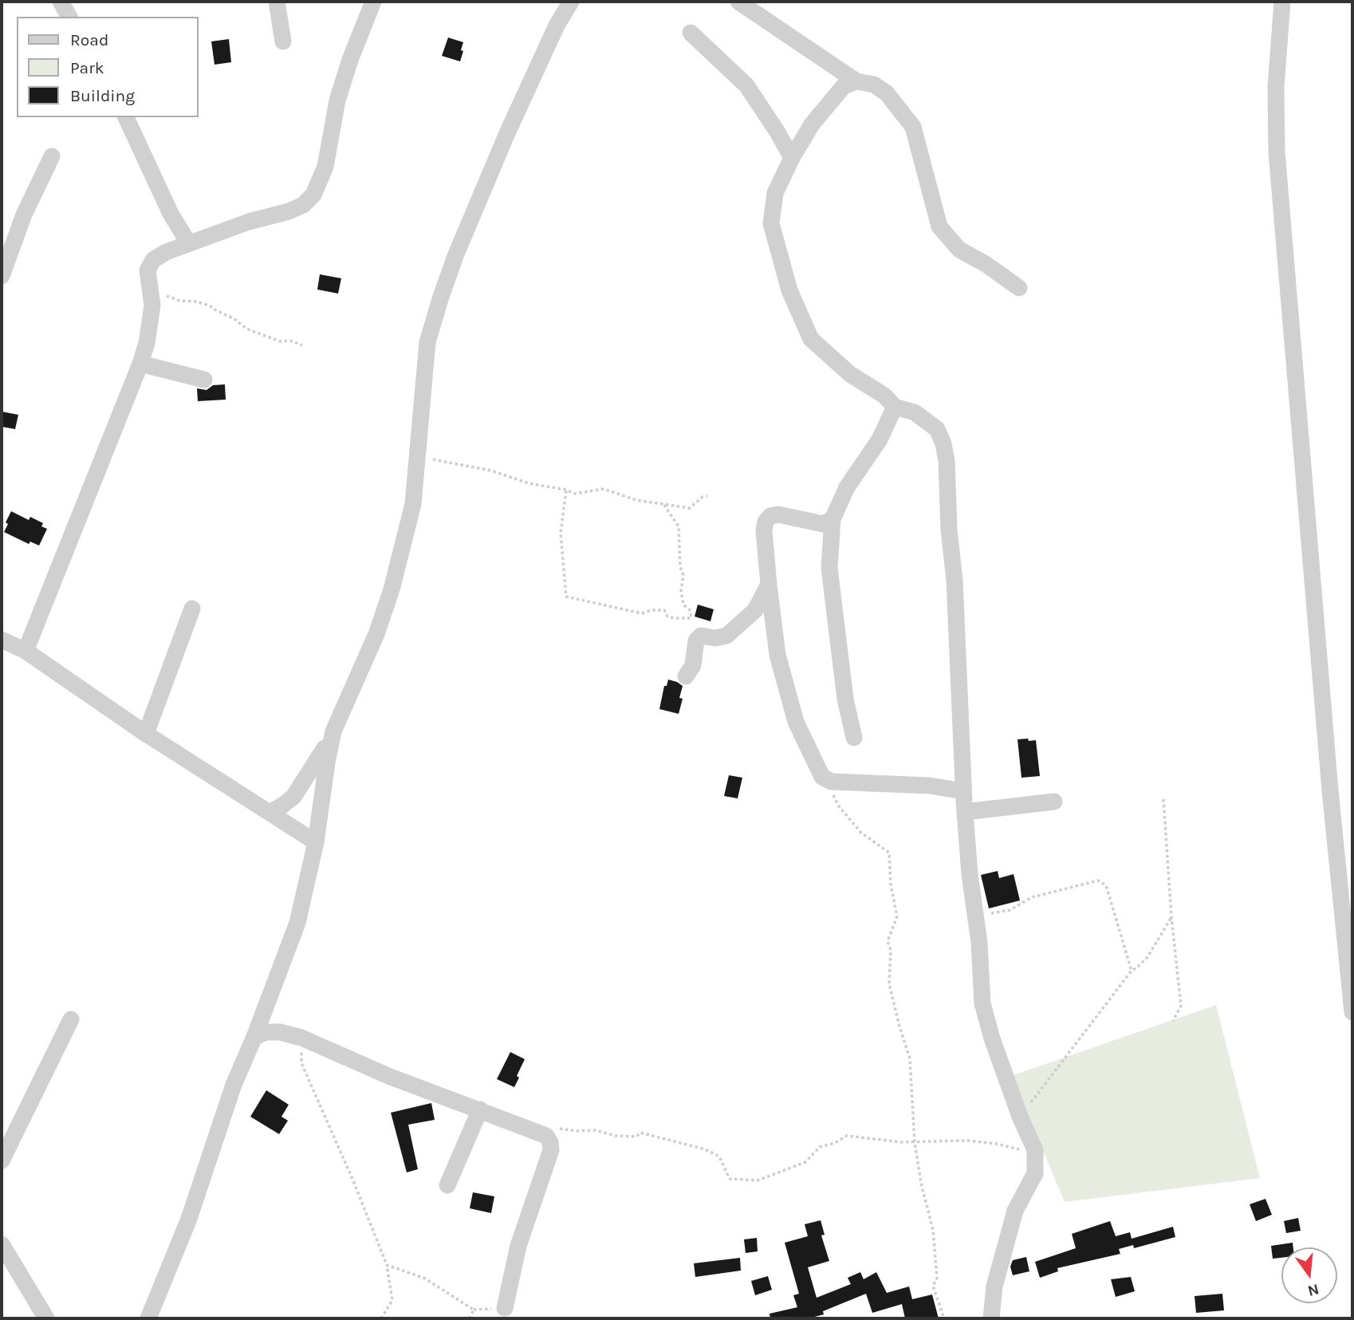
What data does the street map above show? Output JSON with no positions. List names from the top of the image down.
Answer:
{
  "legend": ["Road", "Park", "Building"],
  "north": "bottom"
}
